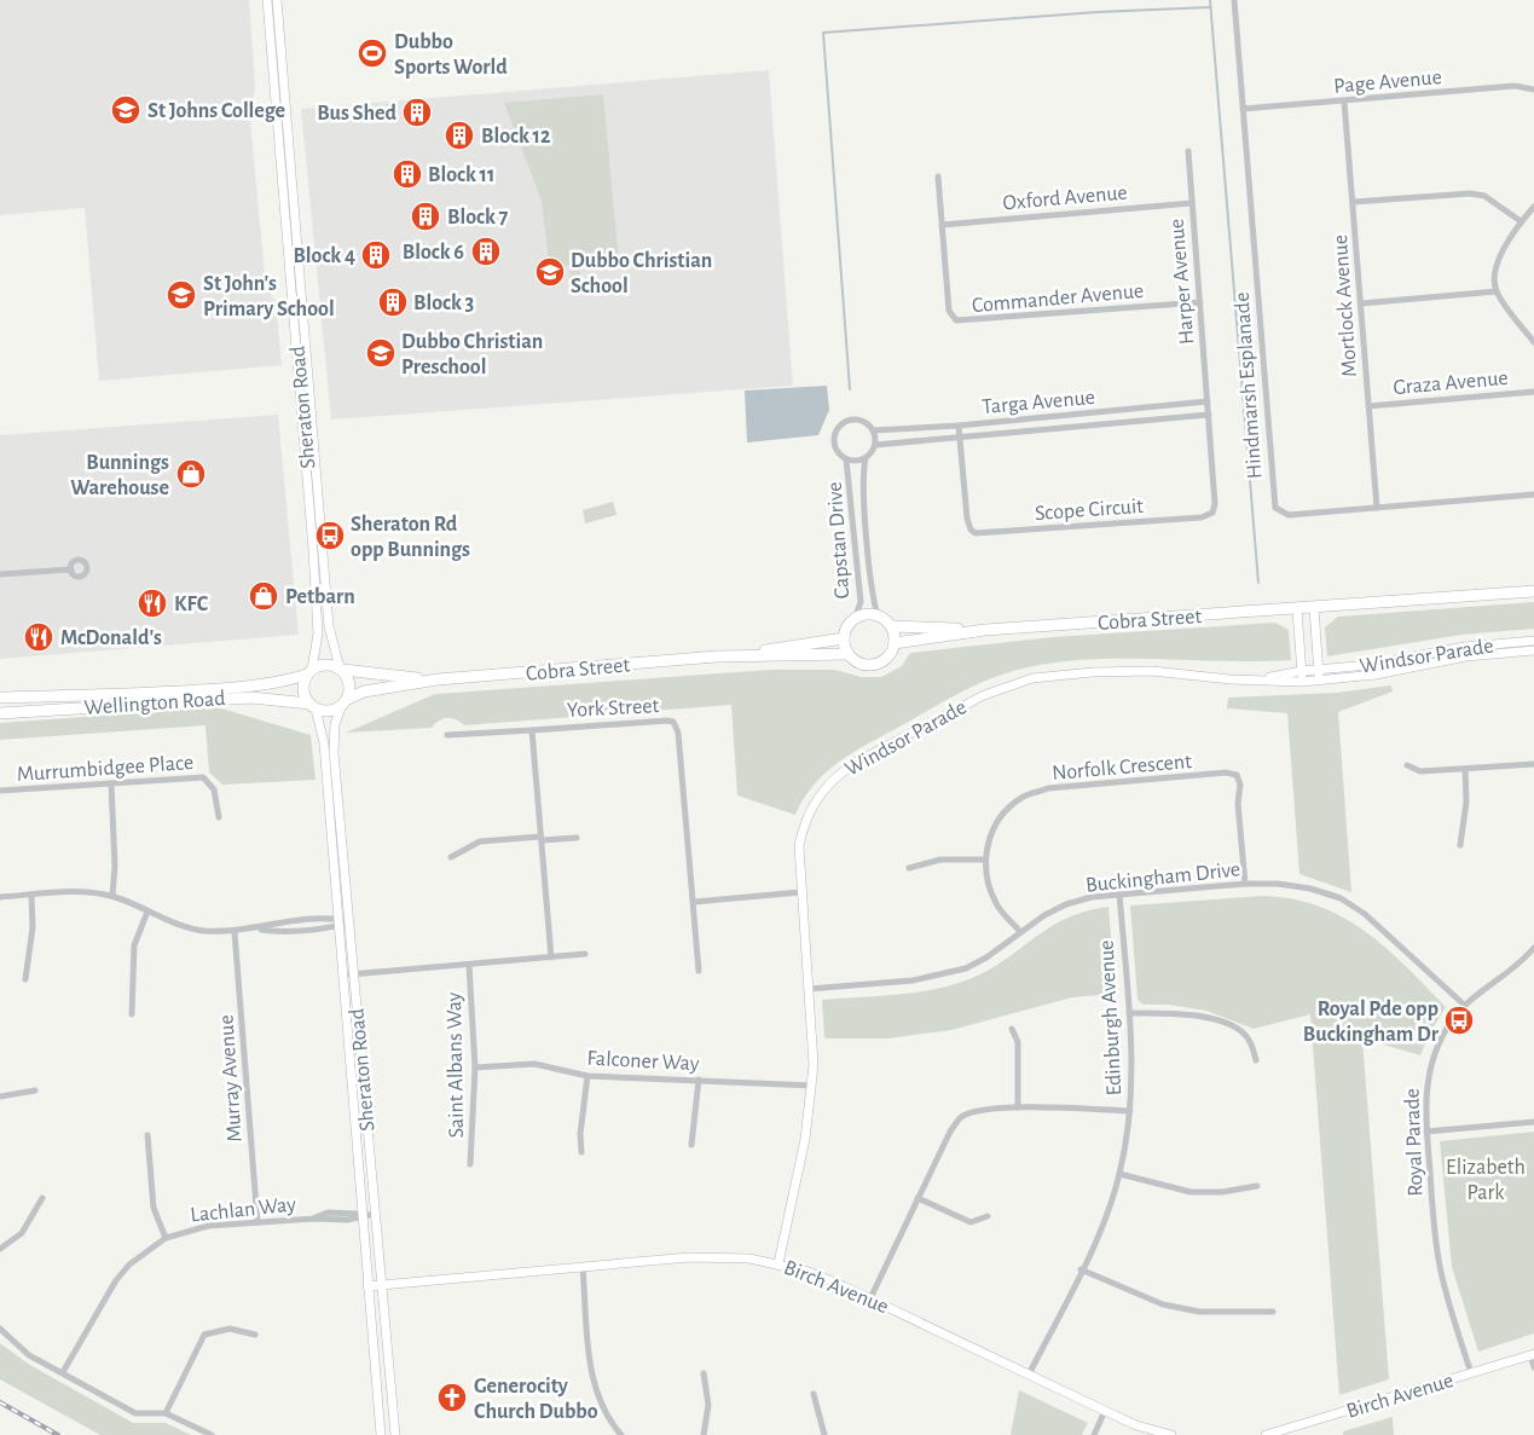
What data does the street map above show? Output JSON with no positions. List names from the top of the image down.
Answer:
{
  "streets": {
    "highway": ["Cobra Street", "Wellington Road"],
    "street": [
      "Page Avenue",
      "Oxford Avenue",
      "Harper Avenue",
      "Commander Avenue",
      "Mortlock Avenue",
      "Graza Avenue",
      "Hindmarsh Esplanade",
      "Targa Avenue",
      "Sheraton Road",
      "Scope Circuit",
      "Capstan Drive",
      "Windsor Parade",
      "York Street",
      "Norfolk Crescent",
      "Murrumbidgee Place",
      "Buckingham Drive",
      "Edinburgh Avenue",
      "Falconer Way",
      "Saint Albans Way",
      "Murray Avenue",
      "Royal Parade",
      "Lachlan Way",
      "Birch Avenue"
    ]
  },
  "crossings": [
    ["Page Avenue", "Mortlock Avenue"],
    ["Page Avenue", "Hindmarsh Esplanade"],
    ["Oxford Avenue", "Harper Avenue"],
    ["Oxford Avenue", "Commander Avenue"],
    ["Harper Avenue", "Commander Avenue"],
    ["Harper Avenue", "Targa Avenue"],
    ["Harper Avenue", "Scope Circuit"],
    ["Mortlock Avenue", "Graza Avenue"],
    ["Mortlock Avenue", "Hindmarsh Esplanade"],
    ["Targa Avenue", "Scope Circuit"],
    ["Targa Avenue", "Capstan Drive"],
    ["Sheraton Road", "Cobra Street"],
    ["Sheraton Road", "Wellington Road"],
    ["Sheraton Road", "Lachlan Way"],
    ["Sheraton Road", "Birch Avenue"],
    ["Capstan Drive", "Cobra Street"],
    ["Cobra Street", "Wellington Road"],
    ["Windsor Parade", "Buckingham Drive"],
    ["Windsor Parade", "Falconer Way"],
    ["Windsor Parade", "Birch Avenue"],
    ["Norfolk Crescent", "Buckingham Drive"],
    ["Buckingham Drive", "Edinburgh Avenue"],
    ["Buckingham Drive", "Royal Parade"],
    ["Edinburgh Avenue", "Birch Avenue"],
    ["Falconer Way", "Saint Albans Way"],
    ["Murray Avenue", "Lachlan Way"],
    ["Royal Parade", "Birch Avenue"]
  ],
  "parks": ["Elizabeth Park"],
  "places": {
    "sports": ["Dubbo Sports World"],
    "school or university": [
      "St Johns College",
      "Dubbo Christian School",
      "St John's Primary School",
      "Dubbo Christian Preschool"
    ],
    "building": [
      "Bus Shed",
      "Block 12",
      "Block 11",
      "Block 7",
      "Block 6",
      "Block 4",
      "Block 3"
    ],
    "shop": ["Bunnings Warehouse", "Petbarn"],
    "bus stop": ["Sheraton Rd opp Bunnings", "Royal Pde opp Buckingham Dr"],
    "restaurant": ["KFC", "McDonald's"],
    "church": ["Generocity Church Dubbo"]
  }
}
